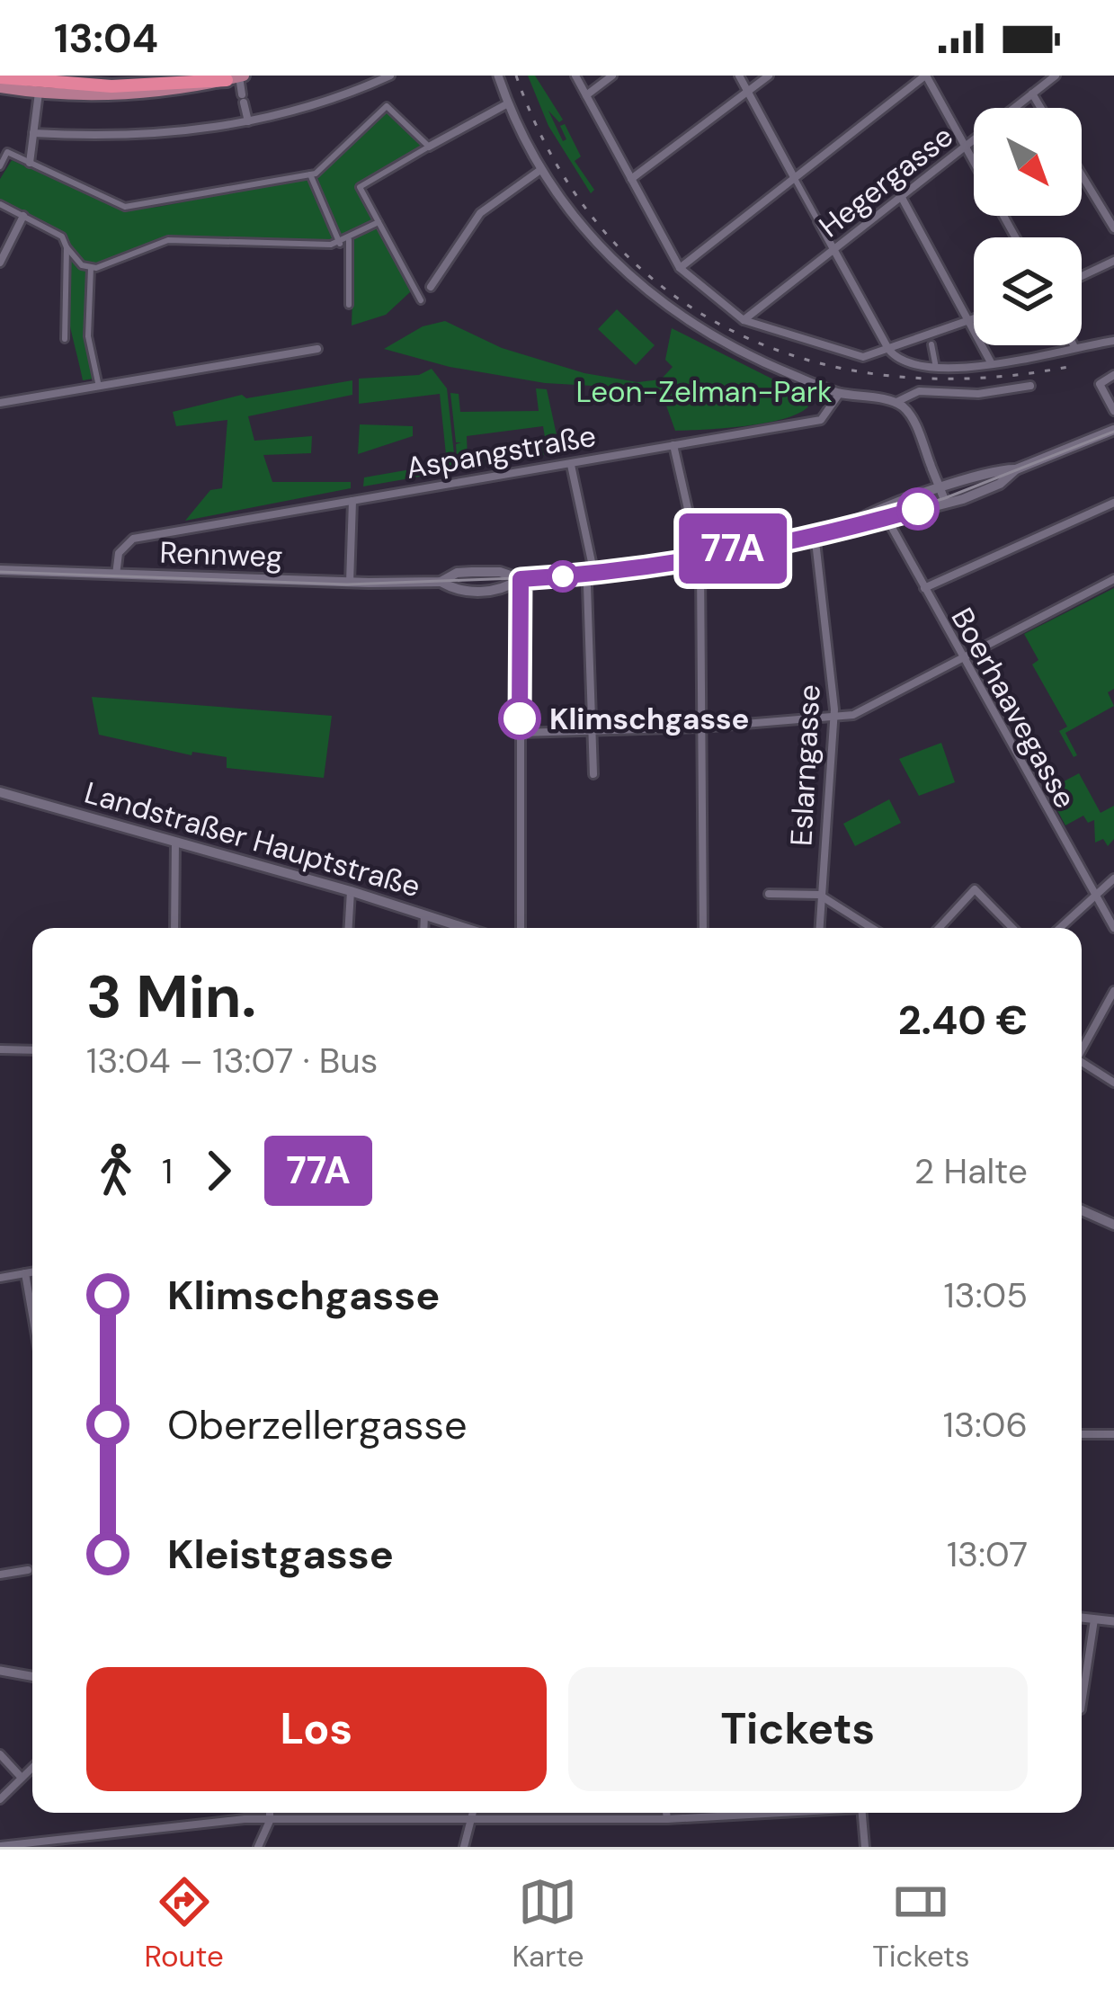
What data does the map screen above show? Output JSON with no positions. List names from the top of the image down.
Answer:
{
  "streets": {
    "main road": ["Rennweg", "Landstraßer Hauptstraße"],
    "street": [
      "Hegergasse",
      "Aspangstraße",
      "Boerhaavegasse",
      "Eslarngasse"
    ]
  },
  "crossings": [
    ["Aspangstraße", "Rennweg"],
    ["Rennweg", "Boerhaavegasse"],
    ["Rennweg", "Eslarngasse"]
  ],
  "parks": ["Leon-Zelman-Park"],
  "places": ["Klimschgasse"],
  "lines": ["bus line 77A"],
  "north": "bottom right",
  "page": {
    "status": "13:04",
    "on_map": "77A",
    "heading": ["3 Min.", "13:04 – 13:07 · Bus", "2.40 €"],
    "legs": ["1", "77A", "2 Halte"],
    "list": [
      {
        "name": "Klimschgasse",
        "value": "13:05"
      },
      {
        "name": "Oberzellergasse",
        "value": "13:06"
      },
      {
        "name": "Kleistgasse",
        "value": "13:07"
      }
    ],
    "buttons": ["Los", "Tickets"],
    "tabs": ["Route", "Karte", "Tickets"]
  }
}
